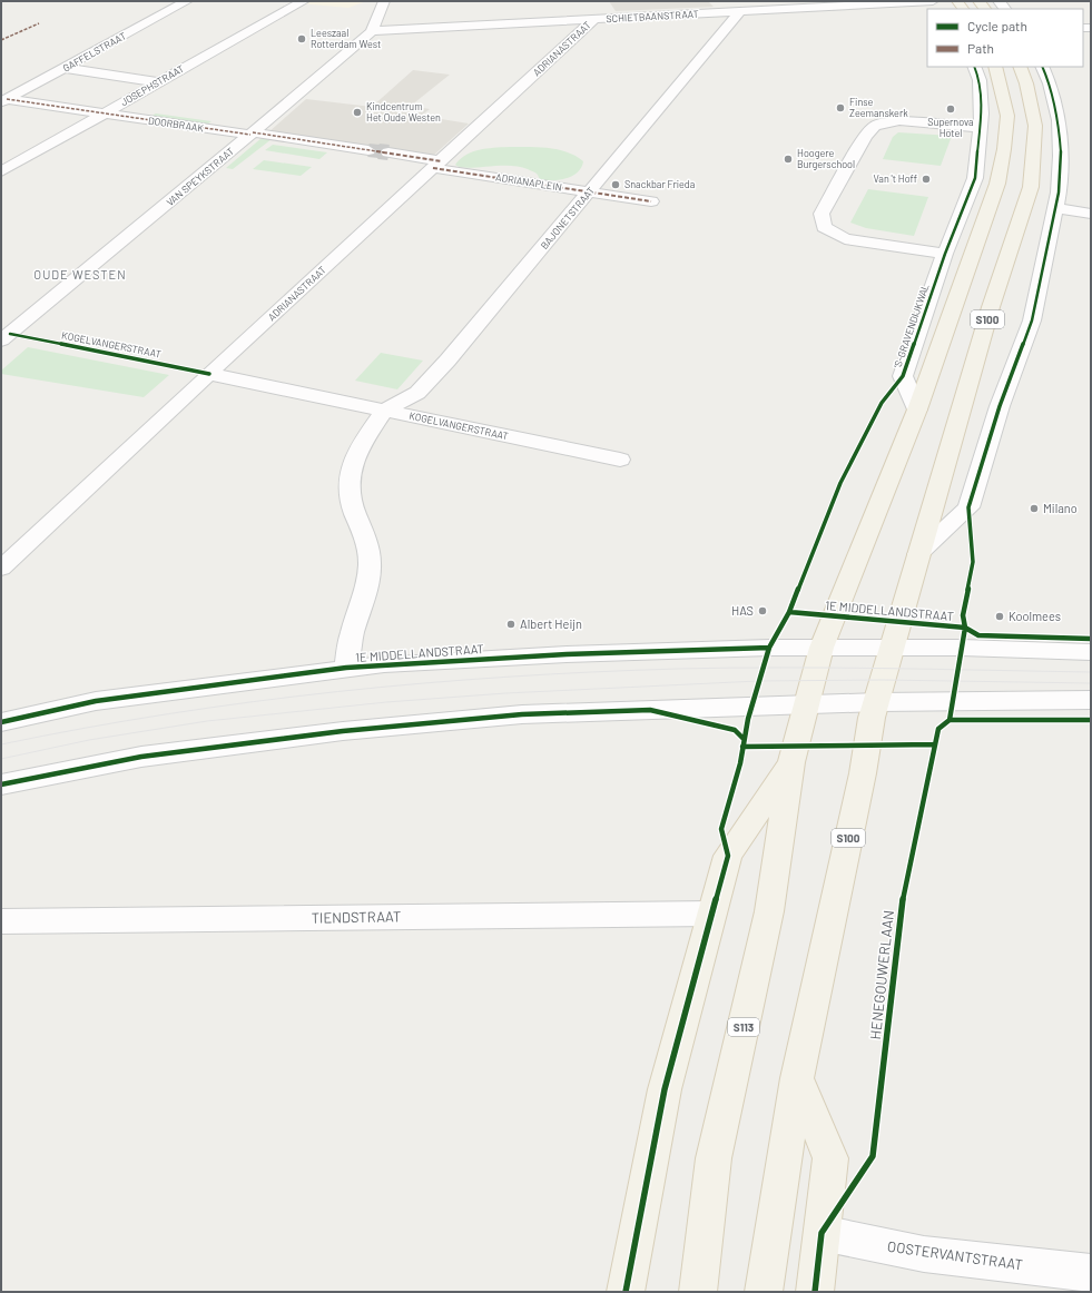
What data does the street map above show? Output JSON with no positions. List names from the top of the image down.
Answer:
{
  "streets": {
    "main road": ["S100", "S113"],
    "street": [
      "SCHIETBAANSTRAAT",
      "ADRIANASTRAAT",
      "GAFFELSTRAAT",
      "JOSEPHSTRAAT",
      "DOORBRAAK",
      "VAN SPEYKSTRAAT",
      "ADRIANAPLEIN",
      "BAJONETSTRAAT",
      "'S-GRAVENDIJKWAL",
      "KOGELVANGERSTRAAT",
      "1E MIDDELLANDSTRAAT",
      "TIENDSTRAAT",
      "OOSTERVANTSTRAAT"
    ],
    "cycle path": ["HENEGOUWERLAAN"]
  },
  "crossings": [
    ["SCHIETBAANSTRAAT", "ADRIANASTRAAT"],
    ["SCHIETBAANSTRAAT", "VAN SPEYKSTRAAT"],
    ["SCHIETBAANSTRAAT", "BAJONETSTRAAT"],
    ["ADRIANASTRAAT", "ADRIANAPLEIN"],
    ["ADRIANASTRAAT", "KOGELVANGERSTRAAT"],
    ["GAFFELSTRAAT", "DOORBRAAK"],
    ["JOSEPHSTRAAT", "DOORBRAAK"],
    ["DOORBRAAK", "VAN SPEYKSTRAAT"],
    ["ADRIANAPLEIN", "BAJONETSTRAAT"],
    ["BAJONETSTRAAT", "KOGELVANGERSTRAAT"],
    ["S100", "'S-GRAVENDIJKWAL"],
    ["S100", "1E MIDDELLANDSTRAAT"],
    ["S100", "TIENDSTRAAT"],
    ["S100", "S113"]
  ],
  "districts": ["OUDE WESTEN"],
  "places": [
    "Leeszaal Rotterdam West",
    "Finse Zeemanskerk",
    "Supernova Hotel",
    "Kindcentrum Het Oude Westen",
    "Hoogere Burgerschool",
    "Van 't Hoff",
    "Snackbar Frieda",
    "Milano",
    "HAS",
    "Koolmees",
    "Albert Heijn"
  ],
  "legend": ["Cycle path", "Path"]
}
